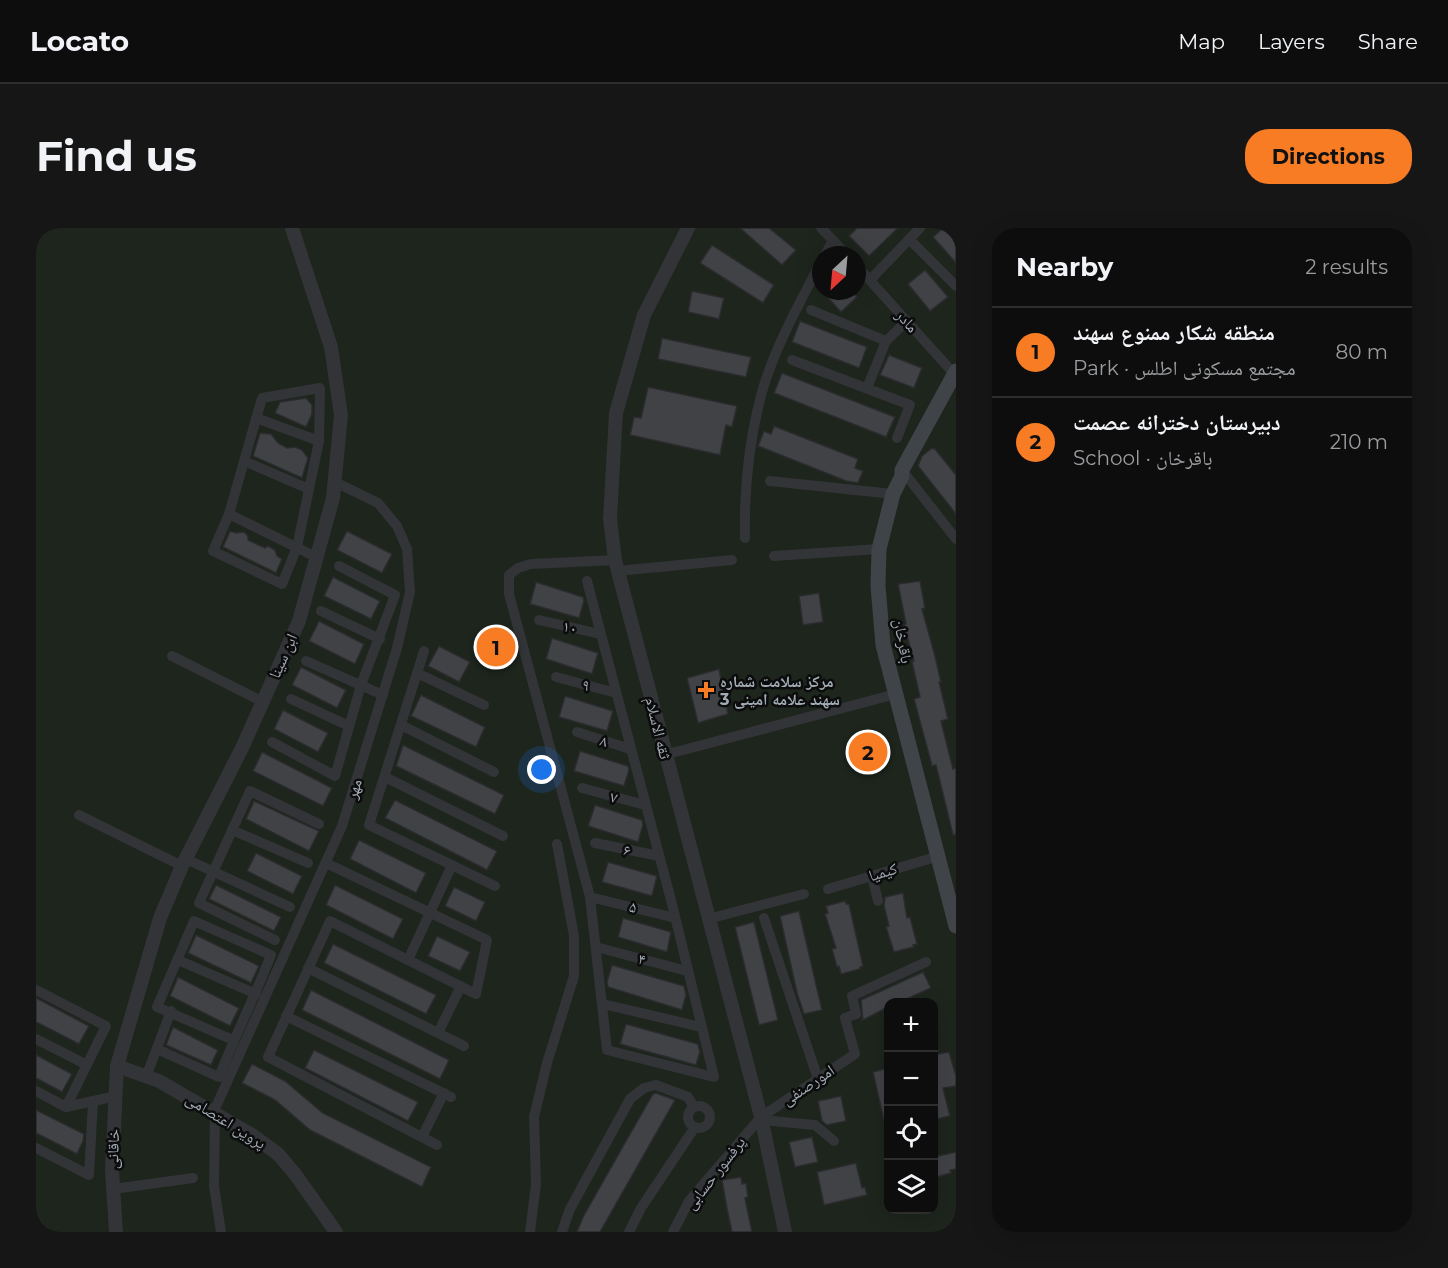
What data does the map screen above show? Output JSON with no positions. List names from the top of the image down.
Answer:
{
  "streets": {
    "main road": ["باقرخان"],
    "street": [
      "مادر",
      "۱۰",
      "ابن سینا",
      "۹",
      "ثقه الاسلام",
      "۸",
      "مهر",
      "۷",
      "۶",
      "کیمیا",
      "۵",
      "۴",
      "امورصنفی",
      "پروین اعتصامی",
      "خاقانی",
      "پرفسور حسابی"
    ]
  },
  "crossings": [
    ["مادر", "باقرخان"],
    ["باقرخان", "کیمیا"],
    ["ابن سینا", "مهر"],
    ["ابن سینا", "پروین اعتصامی"],
    ["ابن سینا", "خاقانی"],
    ["ثقه الاسلام", "امورصنفی"],
    ["ثقه الاسلام", "پرفسور حسابی"],
    ["مهر", "پروین اعتصامی"],
    ["امورصنفی", "پرفسور حسابی"],
    ["پروین اعتصامی", "خاقانی"]
  ],
  "places": {
    "health": ["مرکز سلامت شماره 3 سهند علامه امینی"]
  },
  "north": "bottom left",
  "page": {
    "header": "Locato",
    "nav": ["Map", "Layers", "Share"],
    "buttons": "Directions",
    "title": "Find us",
    "heading": ["Nearby", "2 results"],
    "list": [
      {
        "mark": "1",
        "name": "منطقه شکار ممنوع سهند",
        "note": "Park · مجتمع مسکونی اطلس",
        "value": "80 m"
      },
      {
        "mark": "2",
        "name": "دبیرستان دخترانه عصمت",
        "note": "School · باقرخان",
        "value": "210 m"
      }
    ],
    "pins": ["1", "2"],
    "map_buttons": ["+", "−"]
  }
}
